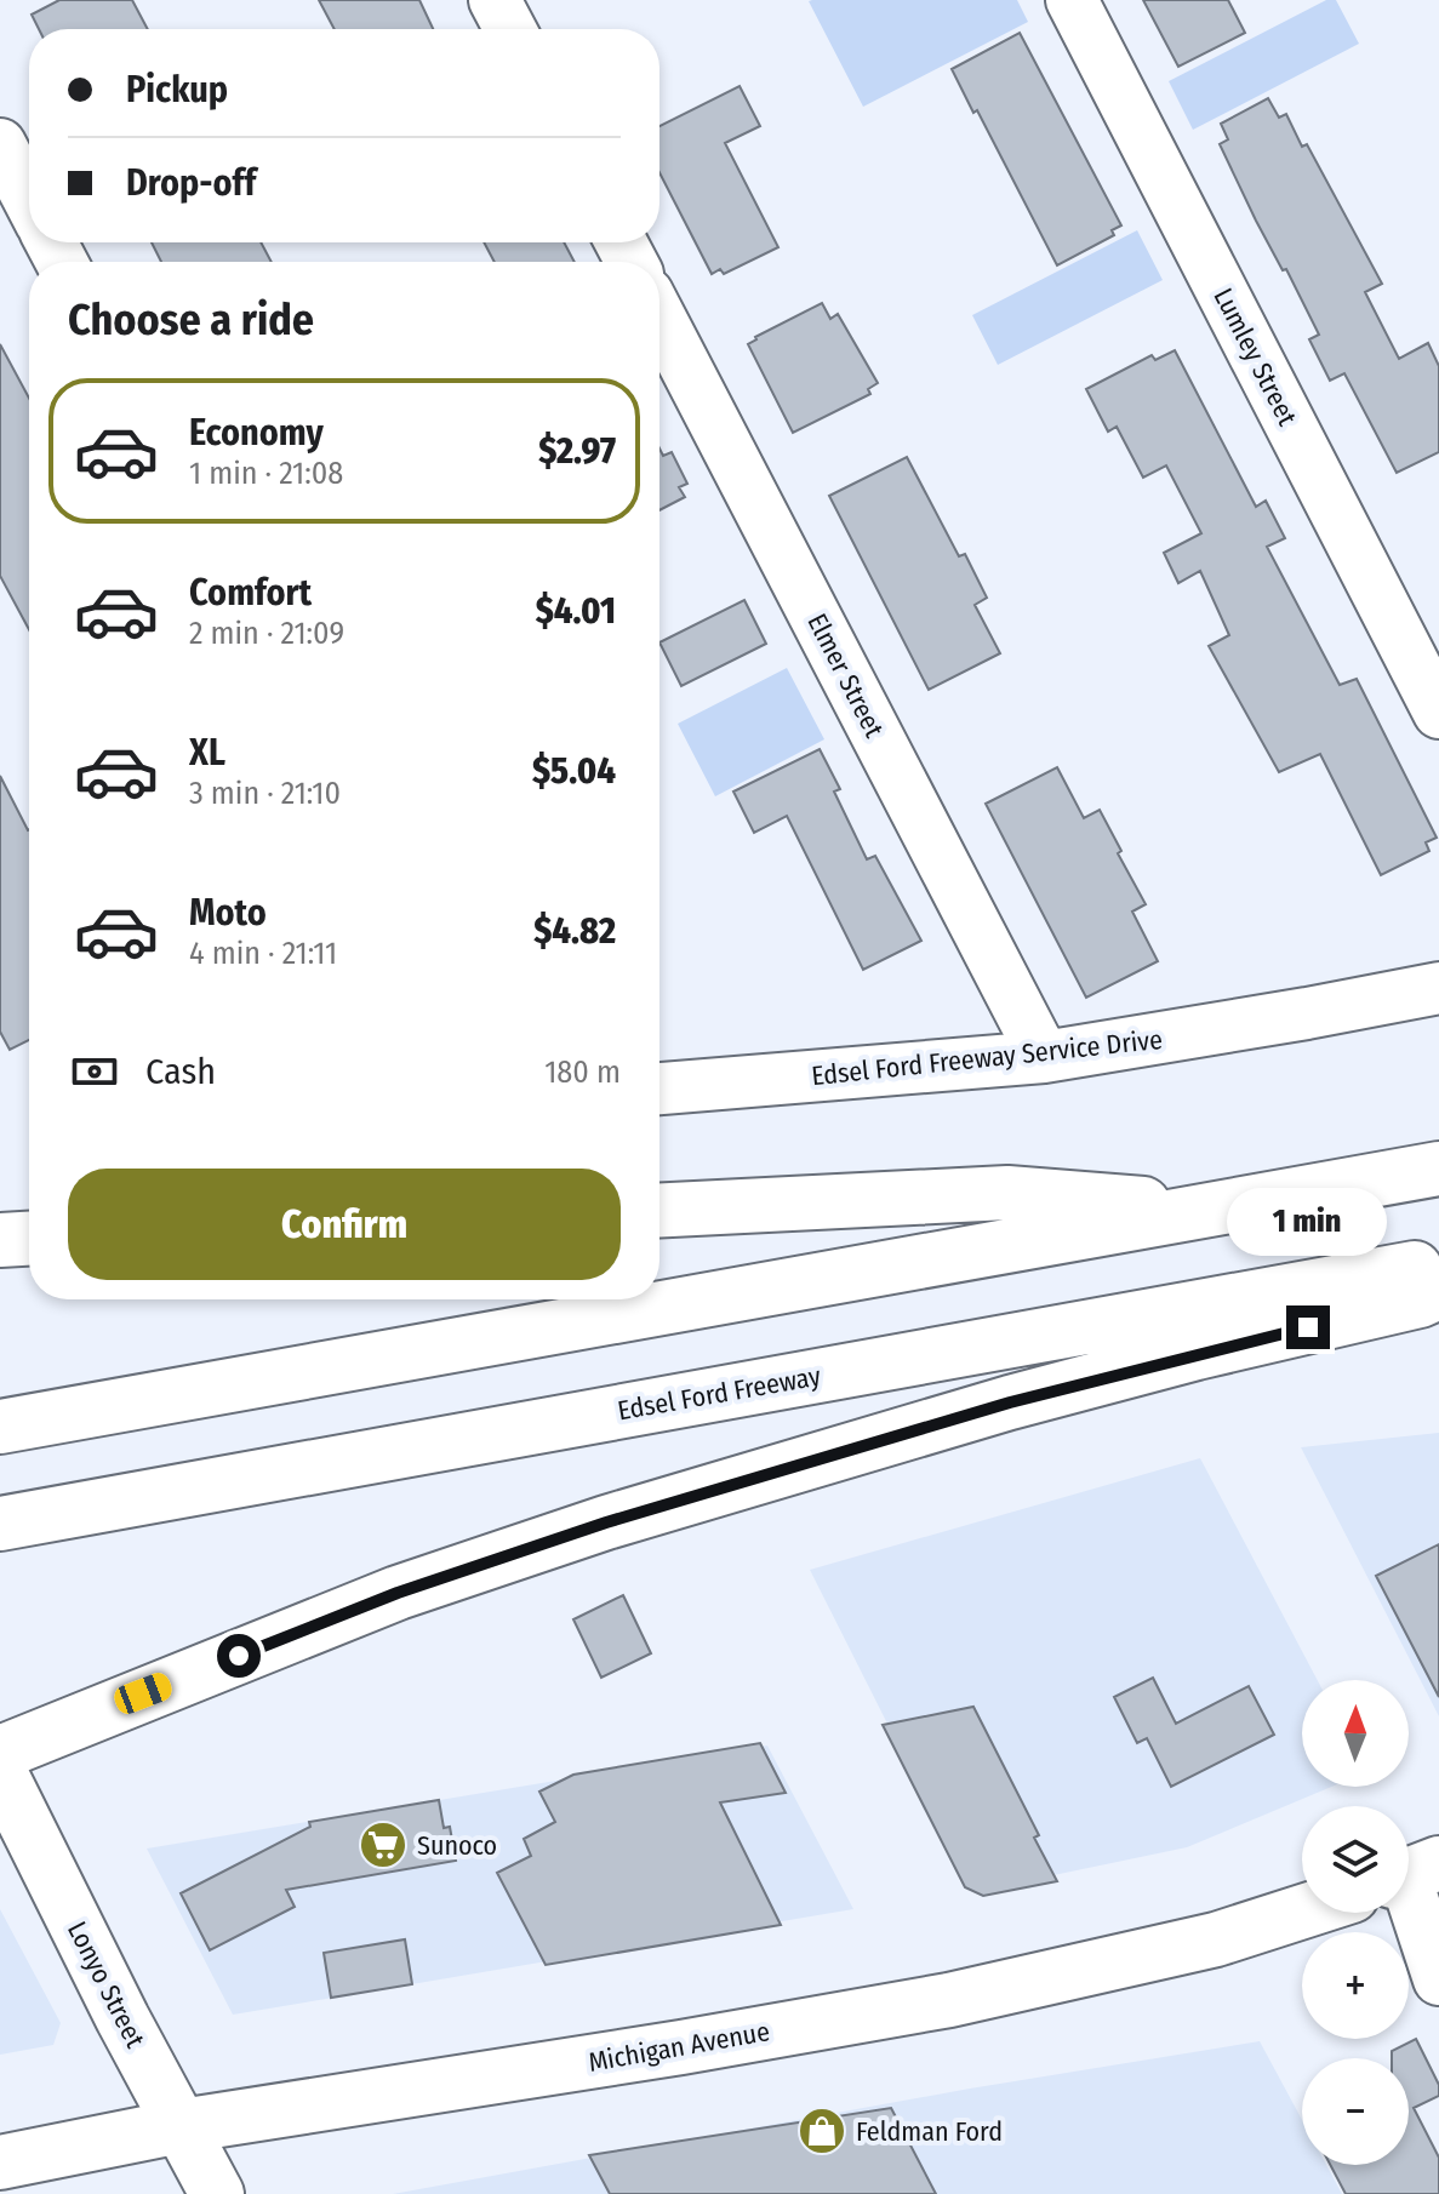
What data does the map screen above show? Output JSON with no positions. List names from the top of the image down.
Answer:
{
  "streets": {
    "main road": ["Edsel Ford Freeway", "Lonyo Street", "Michigan Avenue"],
    "street": ["Lumley Street", "Elmer Street", "Edsel Ford Freeway Service Drive"]
  },
  "crossings": [
    ["Elmer Street", "Edsel Ford Freeway Service Drive"],
    ["Lonyo Street", "Michigan Avenue"]
  ],
  "places": {
    "supermarket": ["Sunoco"],
    "shop": ["Feldman Ford"]
  },
  "north": "top",
  "page": {
    "banner": ["Pickup", "Drop-off"],
    "heading": "Choose a ride",
    "list": [
      {
        "name": "Economy",
        "note": "1 min · 21:08",
        "value": "$2.97"
      },
      {
        "name": "Comfort",
        "note": "2 min · 21:09",
        "value": "$4.01"
      },
      {
        "name": "XL",
        "note": "3 min · 21:10",
        "value": "$5.04"
      },
      {
        "name": "Moto",
        "note": "4 min · 21:11",
        "value": "$4.82"
      }
    ],
    "pay": ["Cash", "180 m"],
    "buttons": "Confirm",
    "bubble": "1 min",
    "map_buttons": ["+", "−"]
  }
}
